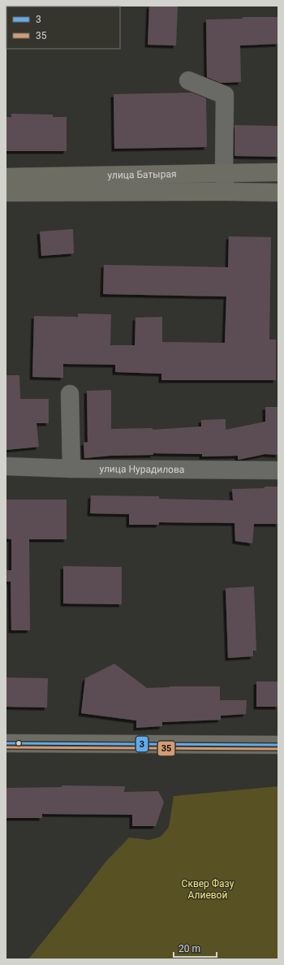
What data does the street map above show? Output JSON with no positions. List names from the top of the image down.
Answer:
{
  "streets": {
    "main road": ["улица Батырая"],
    "street": ["улица Нурадилова"]
  },
  "parks": ["Сквер Фазу Алиевой"],
  "lines": ["transit line 3", "transit line 35"],
  "legend": ["3", "35"],
  "scale_bar": "20 m"
}
